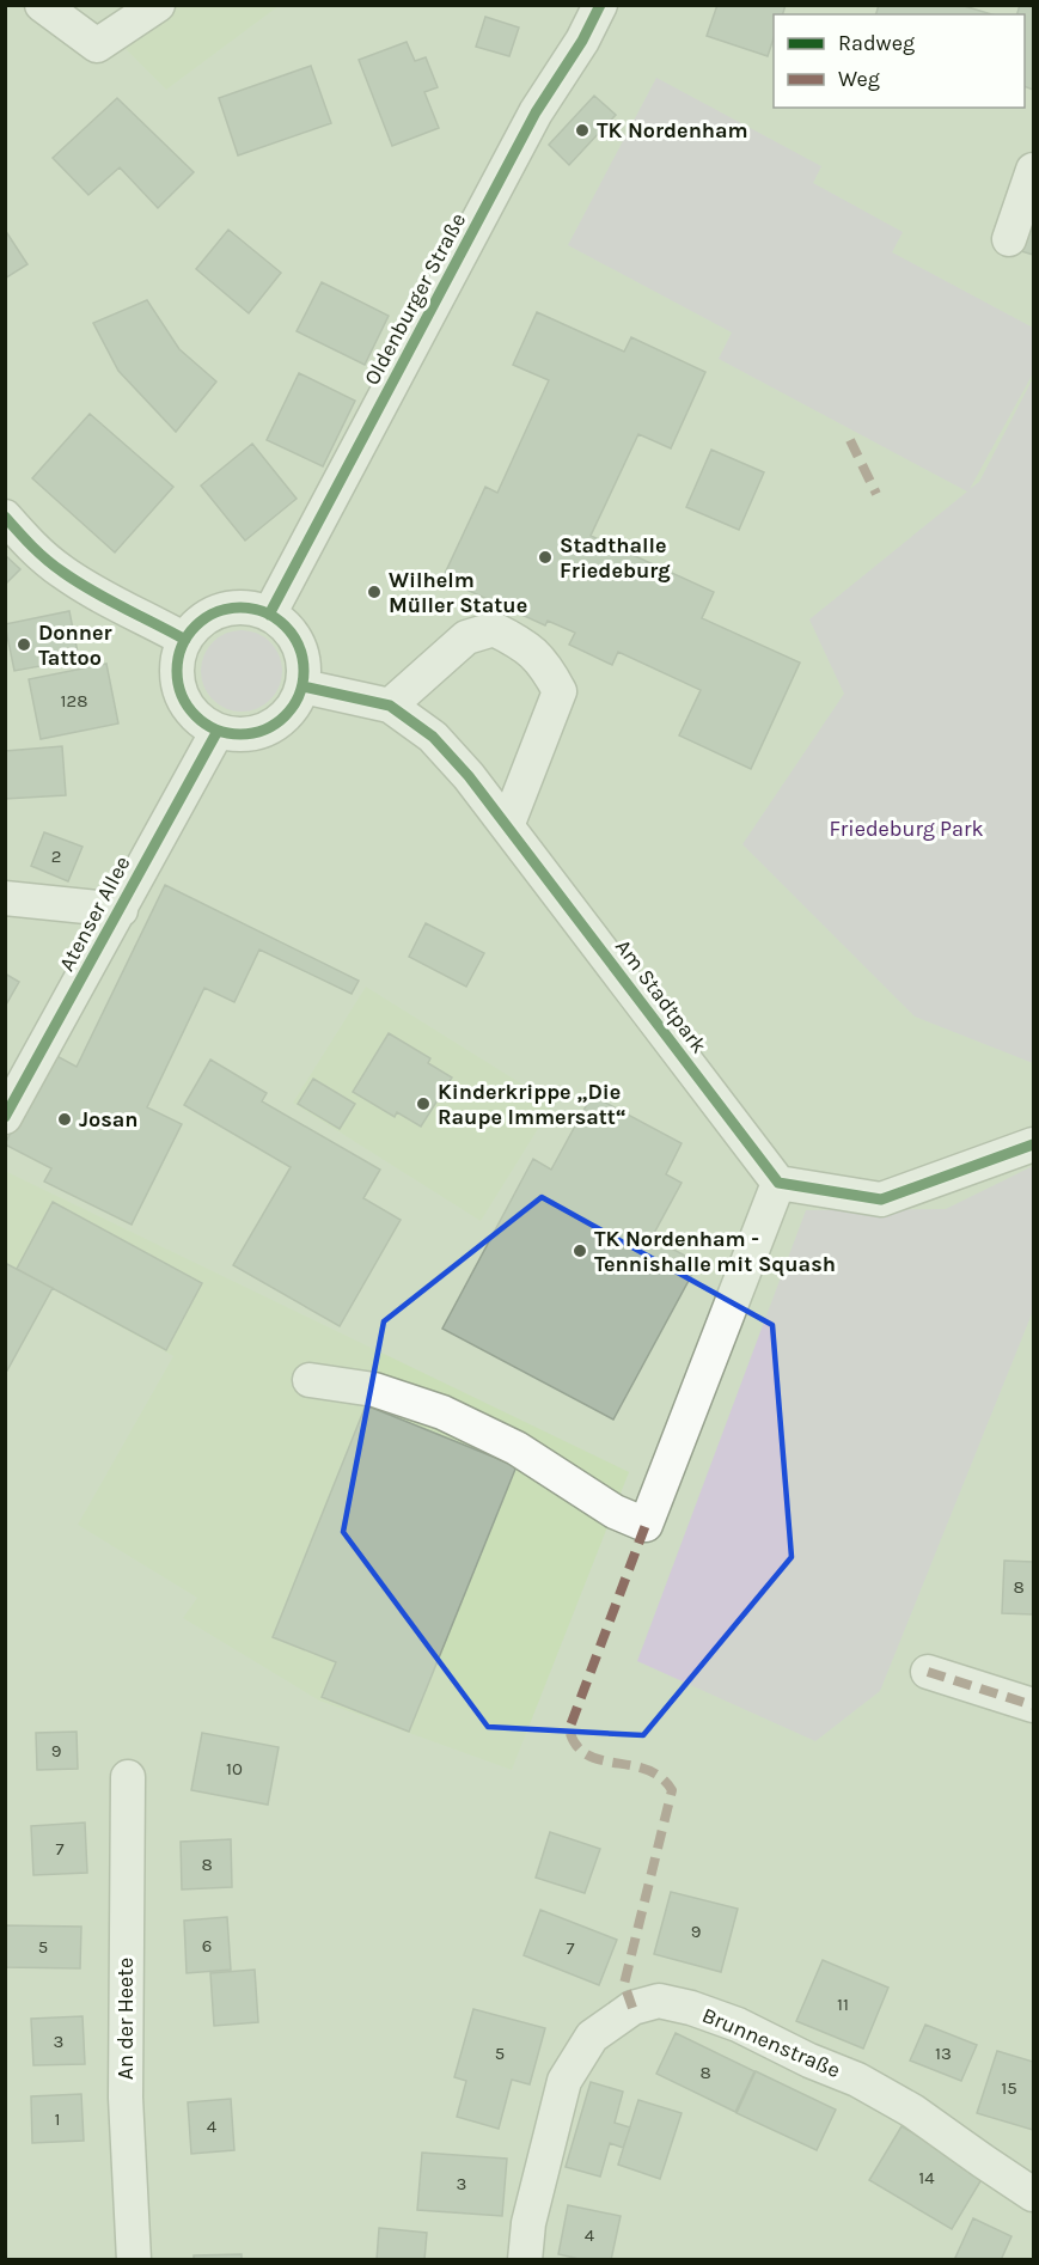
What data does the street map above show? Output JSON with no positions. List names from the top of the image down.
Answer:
{
  "streets": {
    "street": [
      "Oldenburger Straße",
      "Atenser Allee",
      "Am Stadtpark",
      "An der Heete",
      "Brunnenstraße"
    ]
  },
  "crossings": [
    ["Oldenburger Straße", "Atenser Allee"],
    ["Oldenburger Straße", "Am Stadtpark"],
    ["Atenser Allee", "Am Stadtpark"]
  ],
  "parks": ["Friedeburg Park"],
  "places": [
    "TK Nordenham",
    "Stadthalle Friedeburg",
    "Wilhelm Müller Statue",
    "Donner Tattoo",
    "Kinderkrippe „Die Raupe Immersatt“",
    "Josan",
    "TK Nordenham - Tennishalle mit Squash"
  ],
  "house_numbers": [
    "128",
    "2",
    "8",
    "9",
    "10",
    "7",
    "8",
    "9",
    "6",
    "5",
    "7",
    "11",
    "3",
    "5",
    "13",
    "8",
    "15",
    "1",
    "4",
    "14",
    "3",
    "4"
  ],
  "legend": ["Radweg", "Weg"]
}
